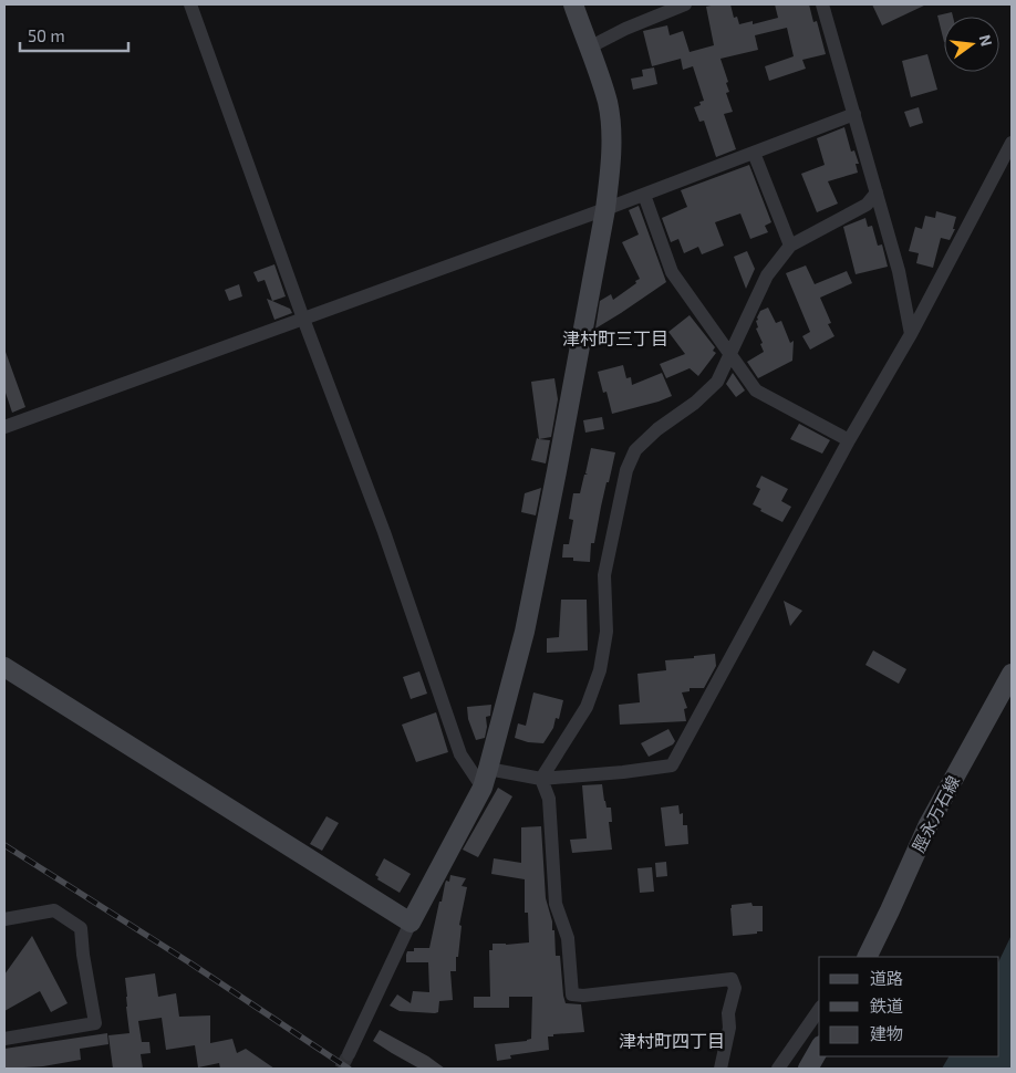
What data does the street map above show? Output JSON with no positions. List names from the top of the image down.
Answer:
{
  "streets": {
    "street": ["脛永万石線"]
  },
  "districts": ["津村町三丁目", "津村町四丁目"],
  "legend": ["道路", "鉄道", "建物"],
  "scale_bar": "50 m",
  "north": "right"
}
